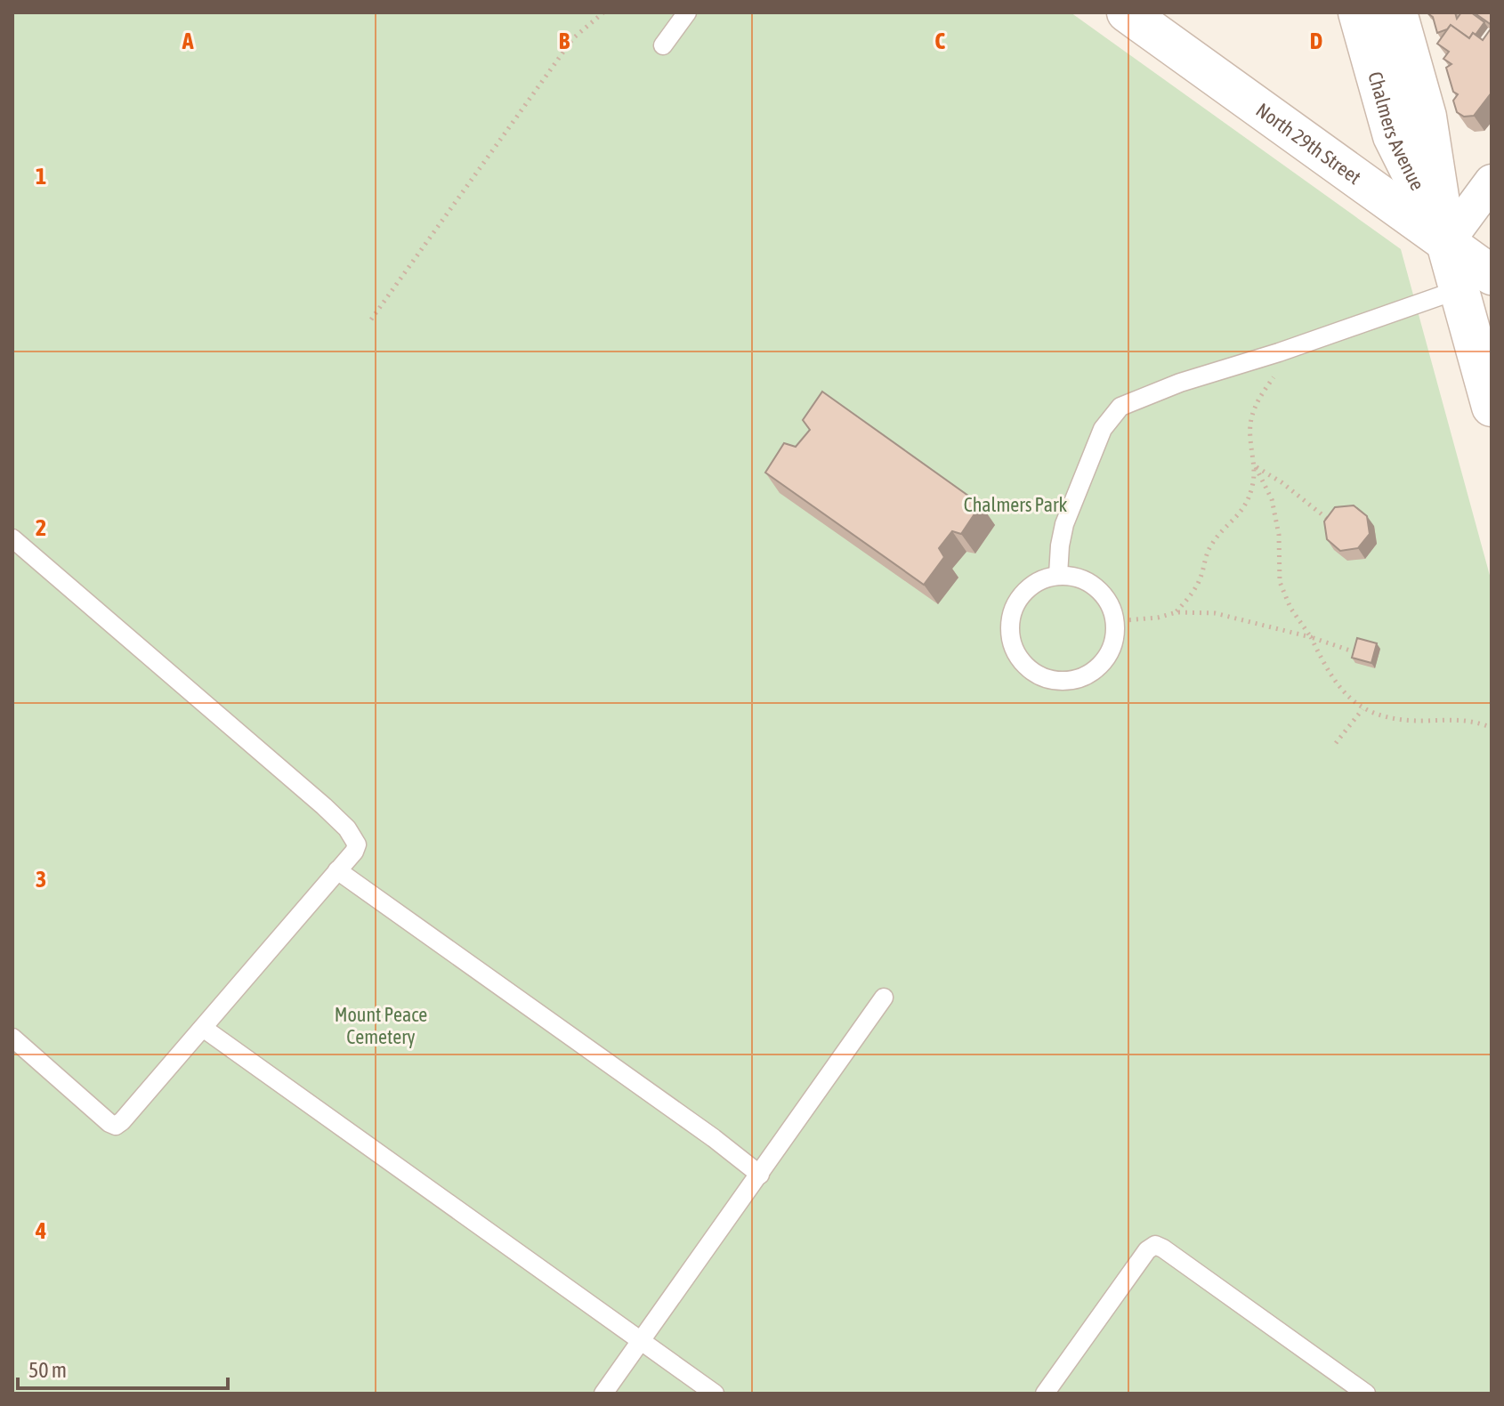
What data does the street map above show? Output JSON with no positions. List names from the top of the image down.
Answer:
{
  "streets": {
    "street": ["Chalmers Avenue", "North 29th Street"]
  },
  "crossings": [
    ["Chalmers Avenue", "North 29th Street"]
  ],
  "parks": ["Chalmers Park", "Mount Peace Cemetery"],
  "scale_bar": "50 m",
  "grid": {
    "columns": [
      "A",
      "B",
      "C",
      "D"
    ],
    "rows": [
      "1",
      "2",
      "3",
      "4"
    ]
  }
}
